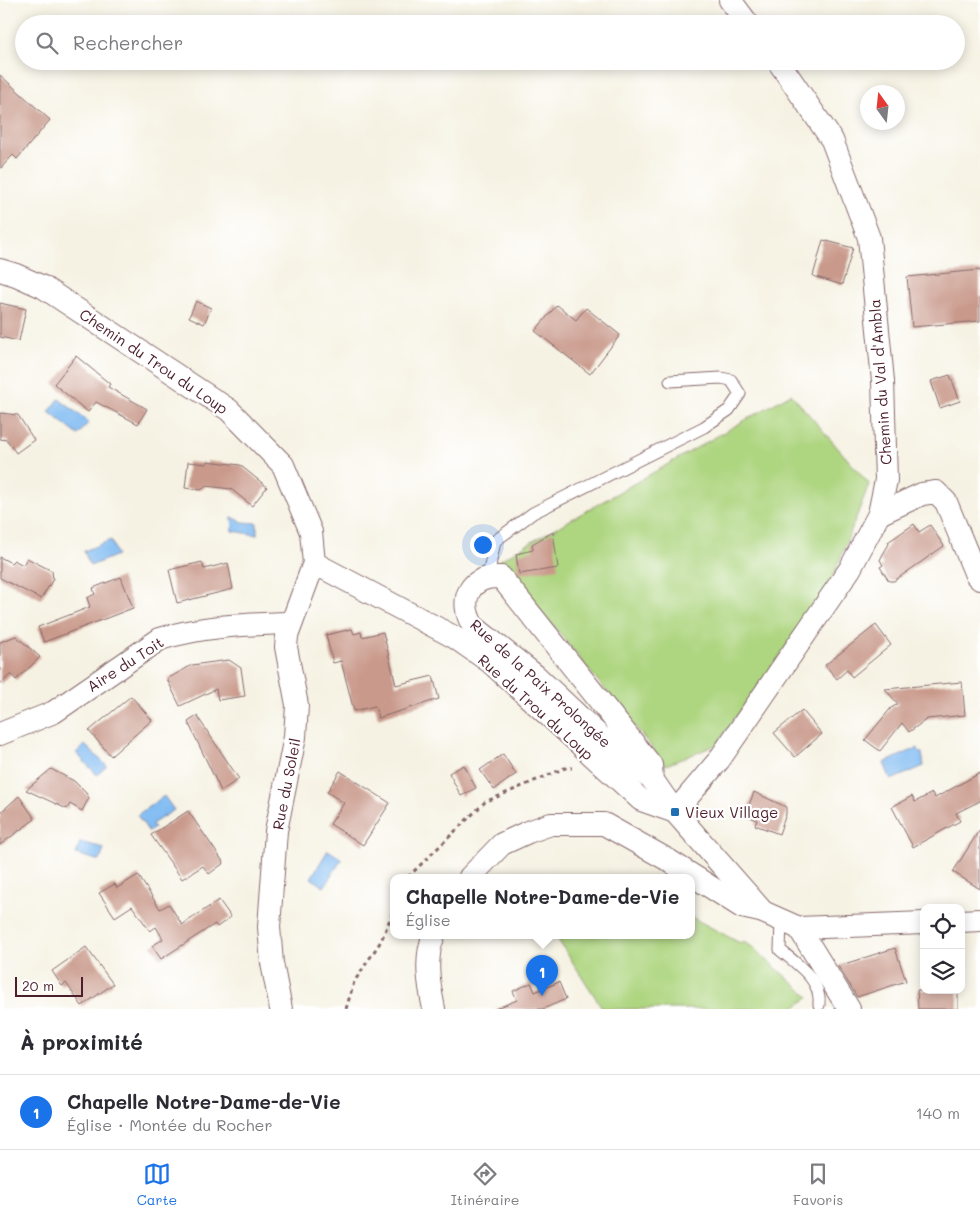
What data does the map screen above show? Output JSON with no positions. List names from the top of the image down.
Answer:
{
  "streets": {
    "street": [
      "Chemin du Trou du Loup",
      "Chemin du Val d'Ambla",
      "Aire du Toit",
      "Rue de la Paix Prolongée",
      "Rue du Trou du Loup",
      "Rue du Soleil"
    ]
  },
  "crossings": [
    ["Chemin du Trou du Loup", "Rue du Trou du Loup"],
    ["Chemin du Trou du Loup", "Rue du Soleil"],
    ["Chemin du Val d'Ambla", "Rue de la Paix Prolongée"],
    ["Chemin du Val d'Ambla", "Rue du Trou du Loup"],
    ["Aire du Toit", "Rue du Soleil"],
    ["Rue de la Paix Prolongée", "Rue du Trou du Loup"],
    ["Rue du Trou du Loup", "Rue du Soleil"]
  ],
  "places": {
    "transit": ["Vieux Village"]
  },
  "scale_bar": "20 m",
  "north": "top",
  "page": {
    "search": "Rechercher",
    "popup": ["Chapelle Notre-Dame-de-Vie", "Église"],
    "pins": "1",
    "scale": "20 m",
    "heading": "À proximité",
    "list": [
      {
        "mark": "1",
        "name": "Chapelle Notre-Dame-de-Vie",
        "note": "Église · Montée du Rocher",
        "value": "140 m"
      }
    ],
    "nav": ["Carte", "Itinéraire", "Favoris"]
  }
}
